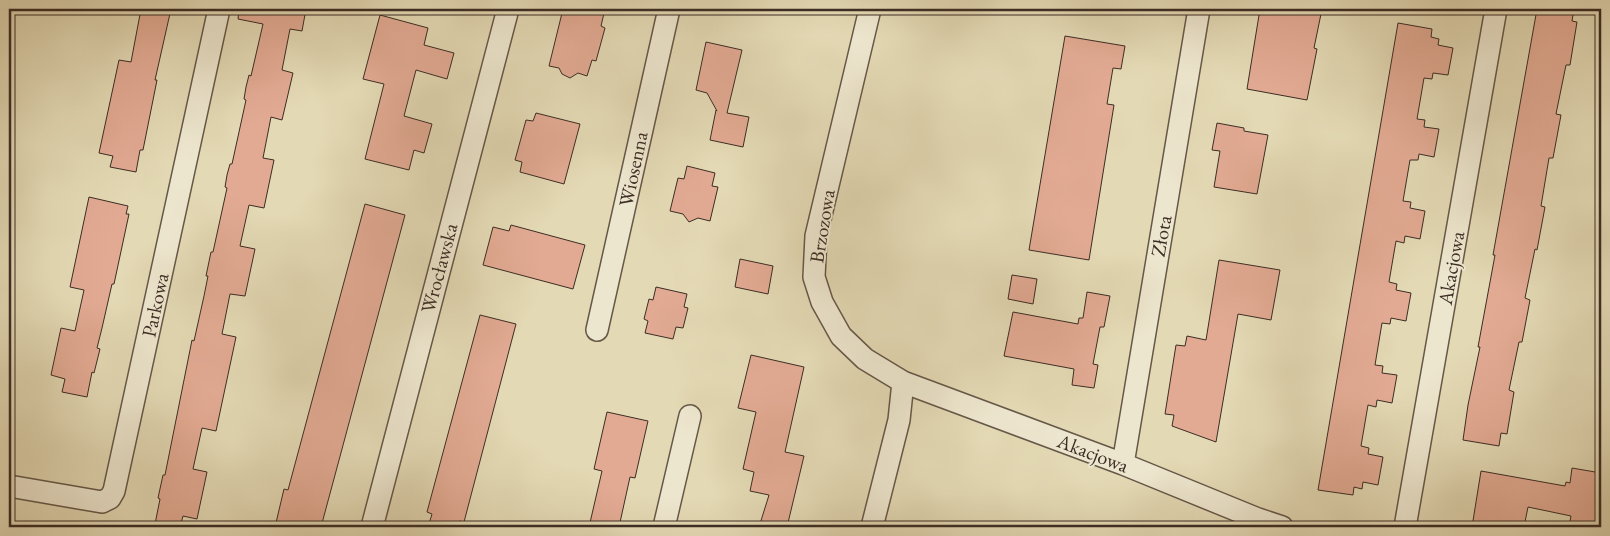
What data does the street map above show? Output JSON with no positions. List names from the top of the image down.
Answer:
{
  "streets": {
    "street": [
      "Wiosenna",
      "Brzozowa",
      "Złota",
      "Wrocławska",
      "Akacjowa",
      "Parkowa"
    ]
  },
  "crossings": [
    ["Brzozowa", "Akacjowa"],
    ["Złota", "Akacjowa"]
  ]
}
